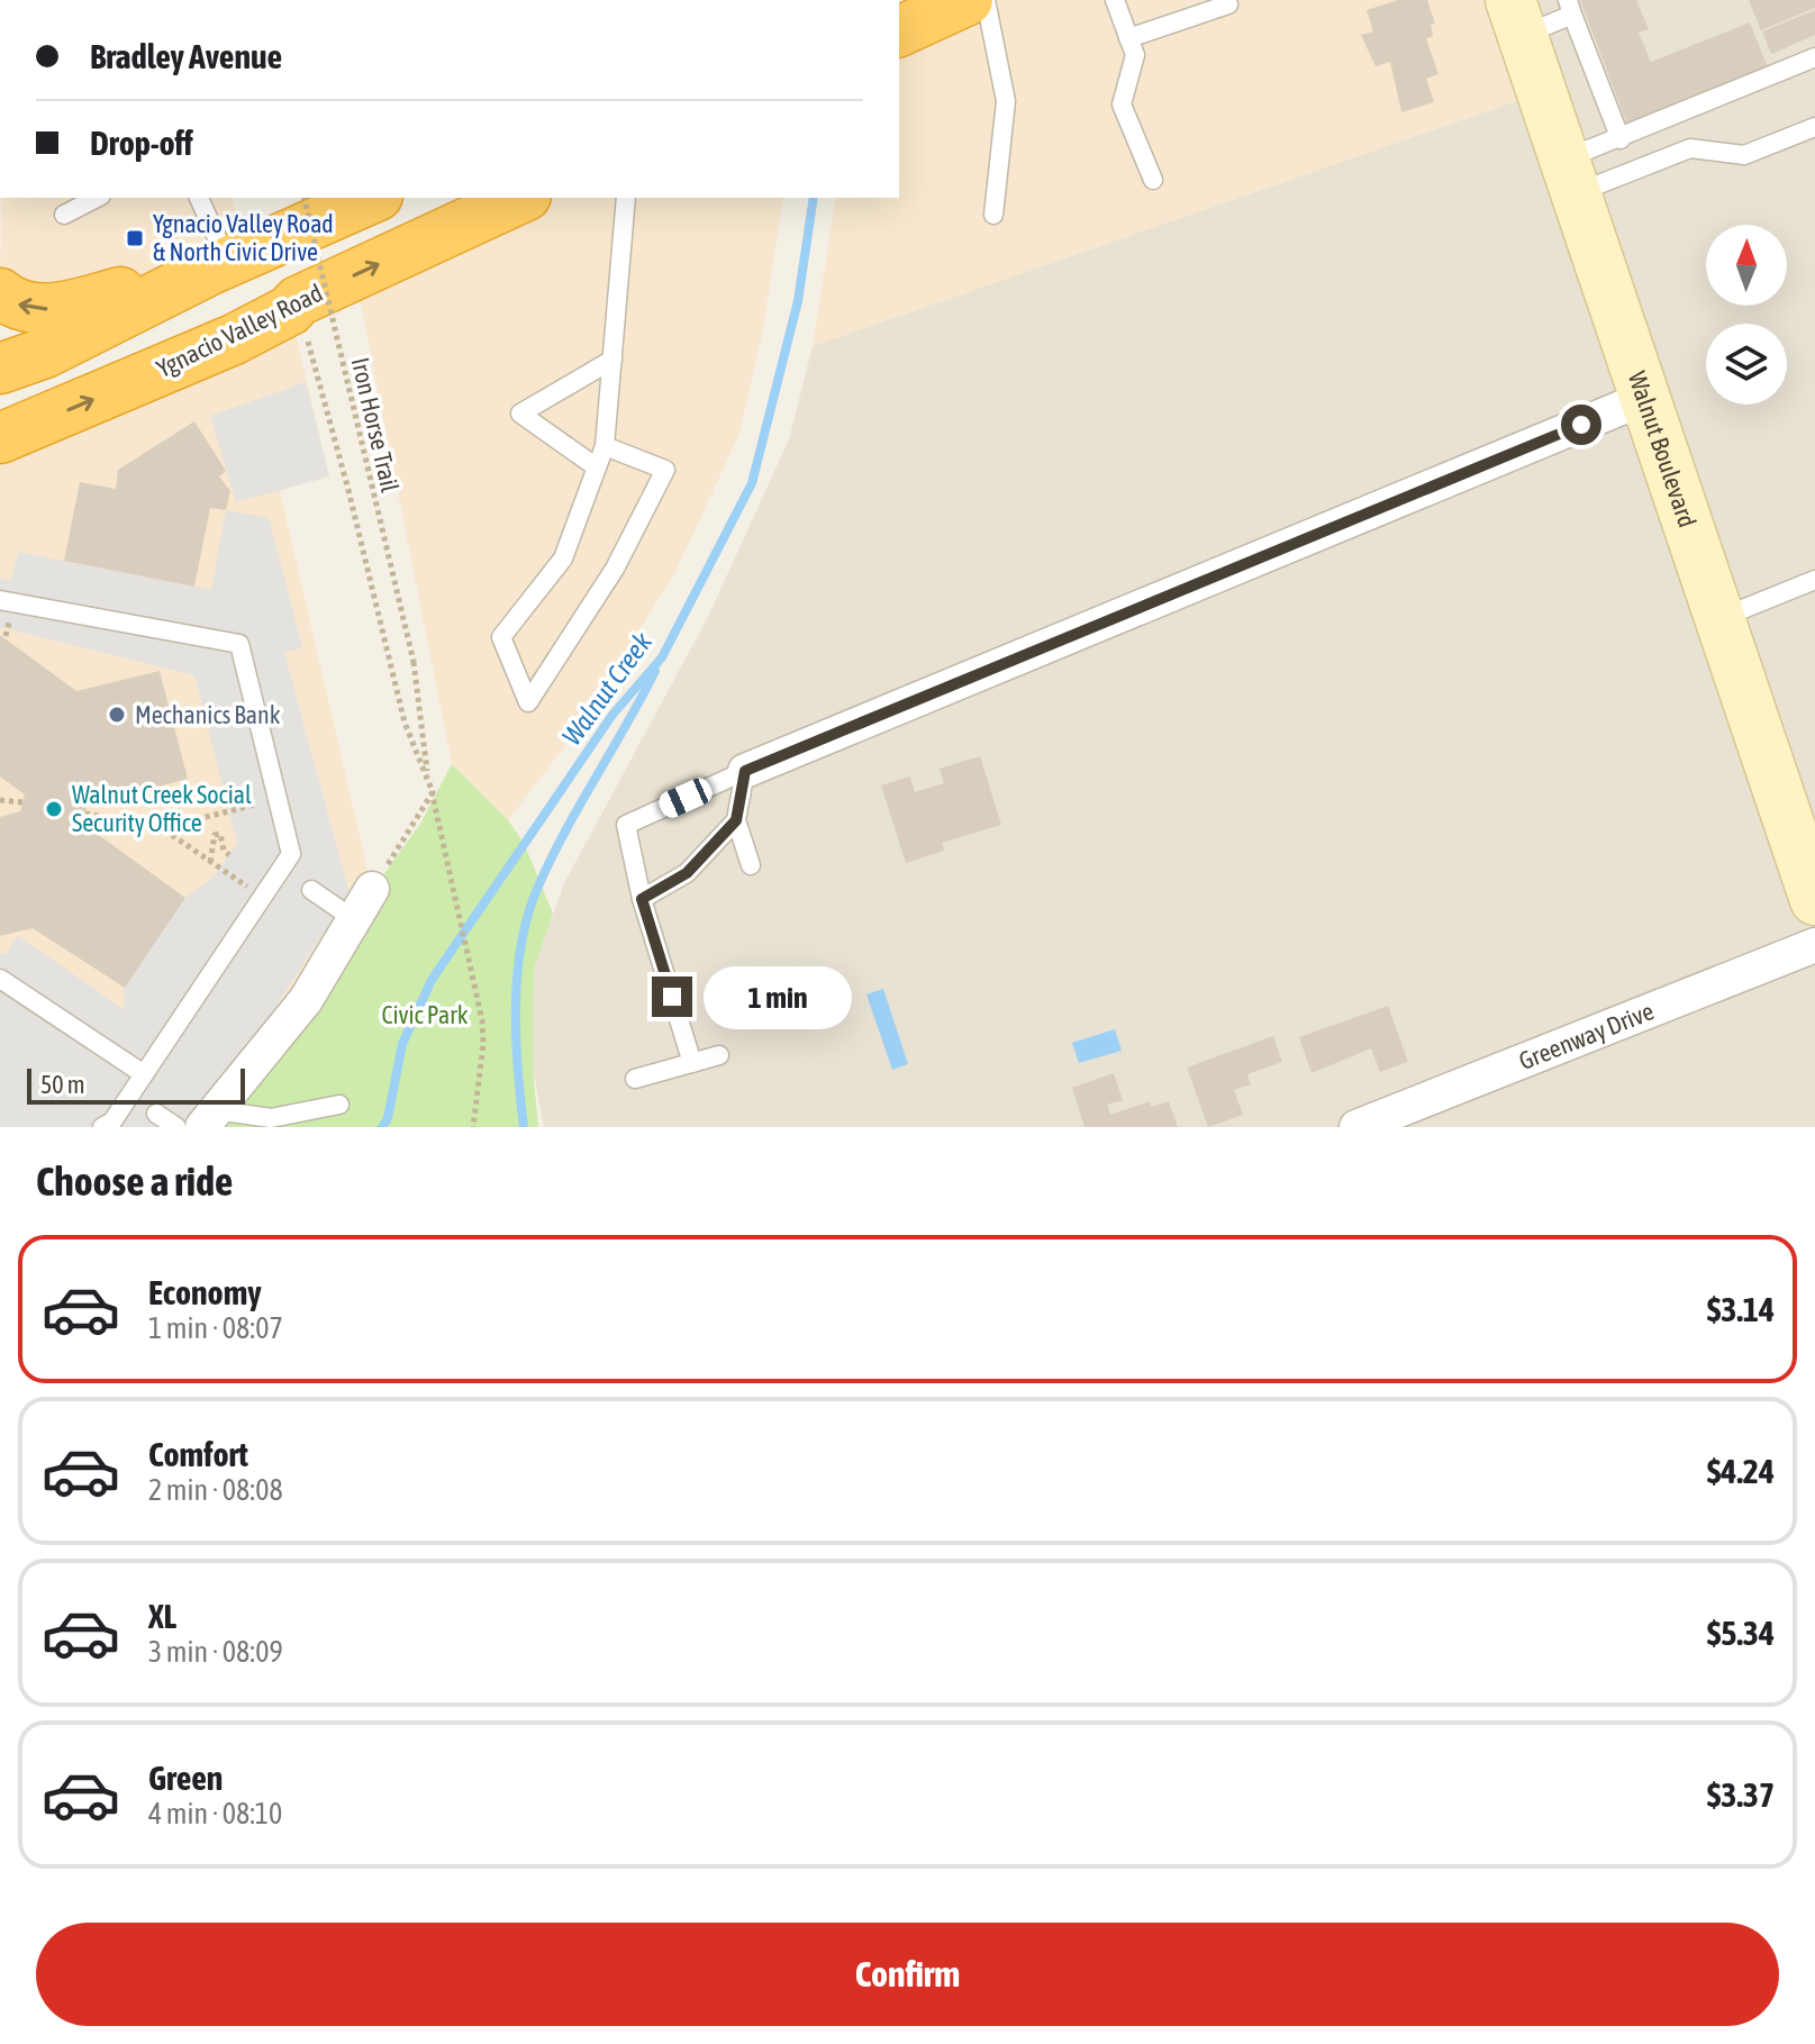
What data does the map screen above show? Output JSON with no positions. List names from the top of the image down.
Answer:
{
  "streets": {
    "highway": ["Ygnacio Valley Road"],
    "street": ["Walnut Boulevard", "Greenway Drive"],
    "path": ["Iron Horse Trail"]
  },
  "water": ["Walnut Creek"],
  "parks": ["Civic Park"],
  "places": {
    "transit": ["Ygnacio Valley Road & North Civic Drive"],
    "other": ["Mechanics Bank", "Walnut Creek Social Security Office"]
  },
  "scale_bar": "50 m",
  "north": "top",
  "page": {
    "banner": ["Bradley Avenue", "Drop-off"],
    "bubble": "1 min",
    "scale": "50 m",
    "heading": "Choose a ride",
    "list": [
      {
        "name": "Economy",
        "note": "1 min · 08:07",
        "value": "$3.14"
      },
      {
        "name": "Comfort",
        "note": "2 min · 08:08",
        "value": "$4.24"
      },
      {
        "name": "XL",
        "note": "3 min · 08:09",
        "value": "$5.34"
      },
      {
        "name": "Green",
        "note": "4 min · 08:10",
        "value": "$3.37"
      }
    ],
    "buttons": "Confirm"
  }
}
